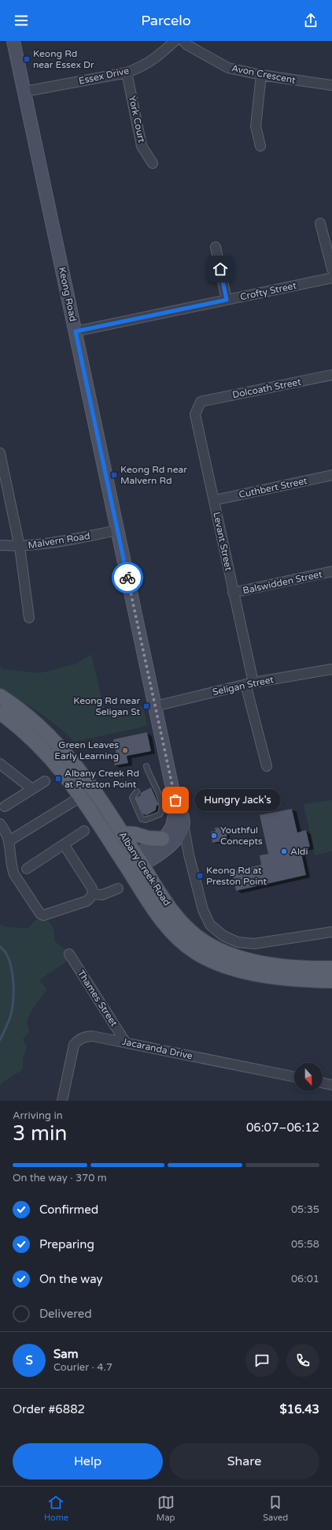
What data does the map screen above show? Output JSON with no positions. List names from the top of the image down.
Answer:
{
  "streets": {
    "main road": ["Albany Creek Road"],
    "street": [
      "Avon Crescent",
      "Essex Drive",
      "York Court",
      "Crofty Street",
      "Keong Road",
      "Dolcoath Street",
      "Cuthbert Street",
      "Malvern Road",
      "Levant Street",
      "Balswidden Street",
      "Seligan Street",
      "Thames Street",
      "Jacaranda Drive"
    ]
  },
  "crossings": [
    ["Essex Drive", "York Court"],
    ["Essex Drive", "Keong Road"],
    ["Crofty Street", "Keong Road"],
    ["Keong Road", "Malvern Road"],
    ["Keong Road", "Seligan Street"],
    ["Dolcoath Street", "Levant Street"],
    ["Cuthbert Street", "Levant Street"],
    ["Levant Street", "Balswidden Street"],
    ["Levant Street", "Seligan Street"],
    ["Thames Street", "Jacaranda Drive"]
  ],
  "places": {
    "transit": [
      "Keong Rd near Essex Dr",
      "Keong Rd near Malvern Rd",
      "Keong Rd near Seligan St",
      "Albany Creek Rd at Preston Point",
      "Keong Rd at Preston Point"
    ],
    "other": [
      "Green Leaves Early Learning",
      "Hungry Jack's",
      "Youthful Concepts",
      "Aldi"
    ]
  },
  "north": "bottom",
  "page": {
    "header": "Parcelo",
    "bubble": "Hungry Jack's",
    "heading": ["3 min", "Arriving in", "06:07–06:12"],
    "panel": [
      "Sam",
      "Courier · 4.7",
      "Order #6882",
      "$16.43"
    ],
    "bar": "On the way · 370 m",
    "list": [
      ["Confirmed", "05:35"],
      ["Preparing", "05:58"],
      ["On the way", "06:01"],
      "Delivered"
    ],
    "round": "S",
    "buttons": ["Help", "Share"],
    "tabs": ["Home", "Map", "Saved"]
  }
}
